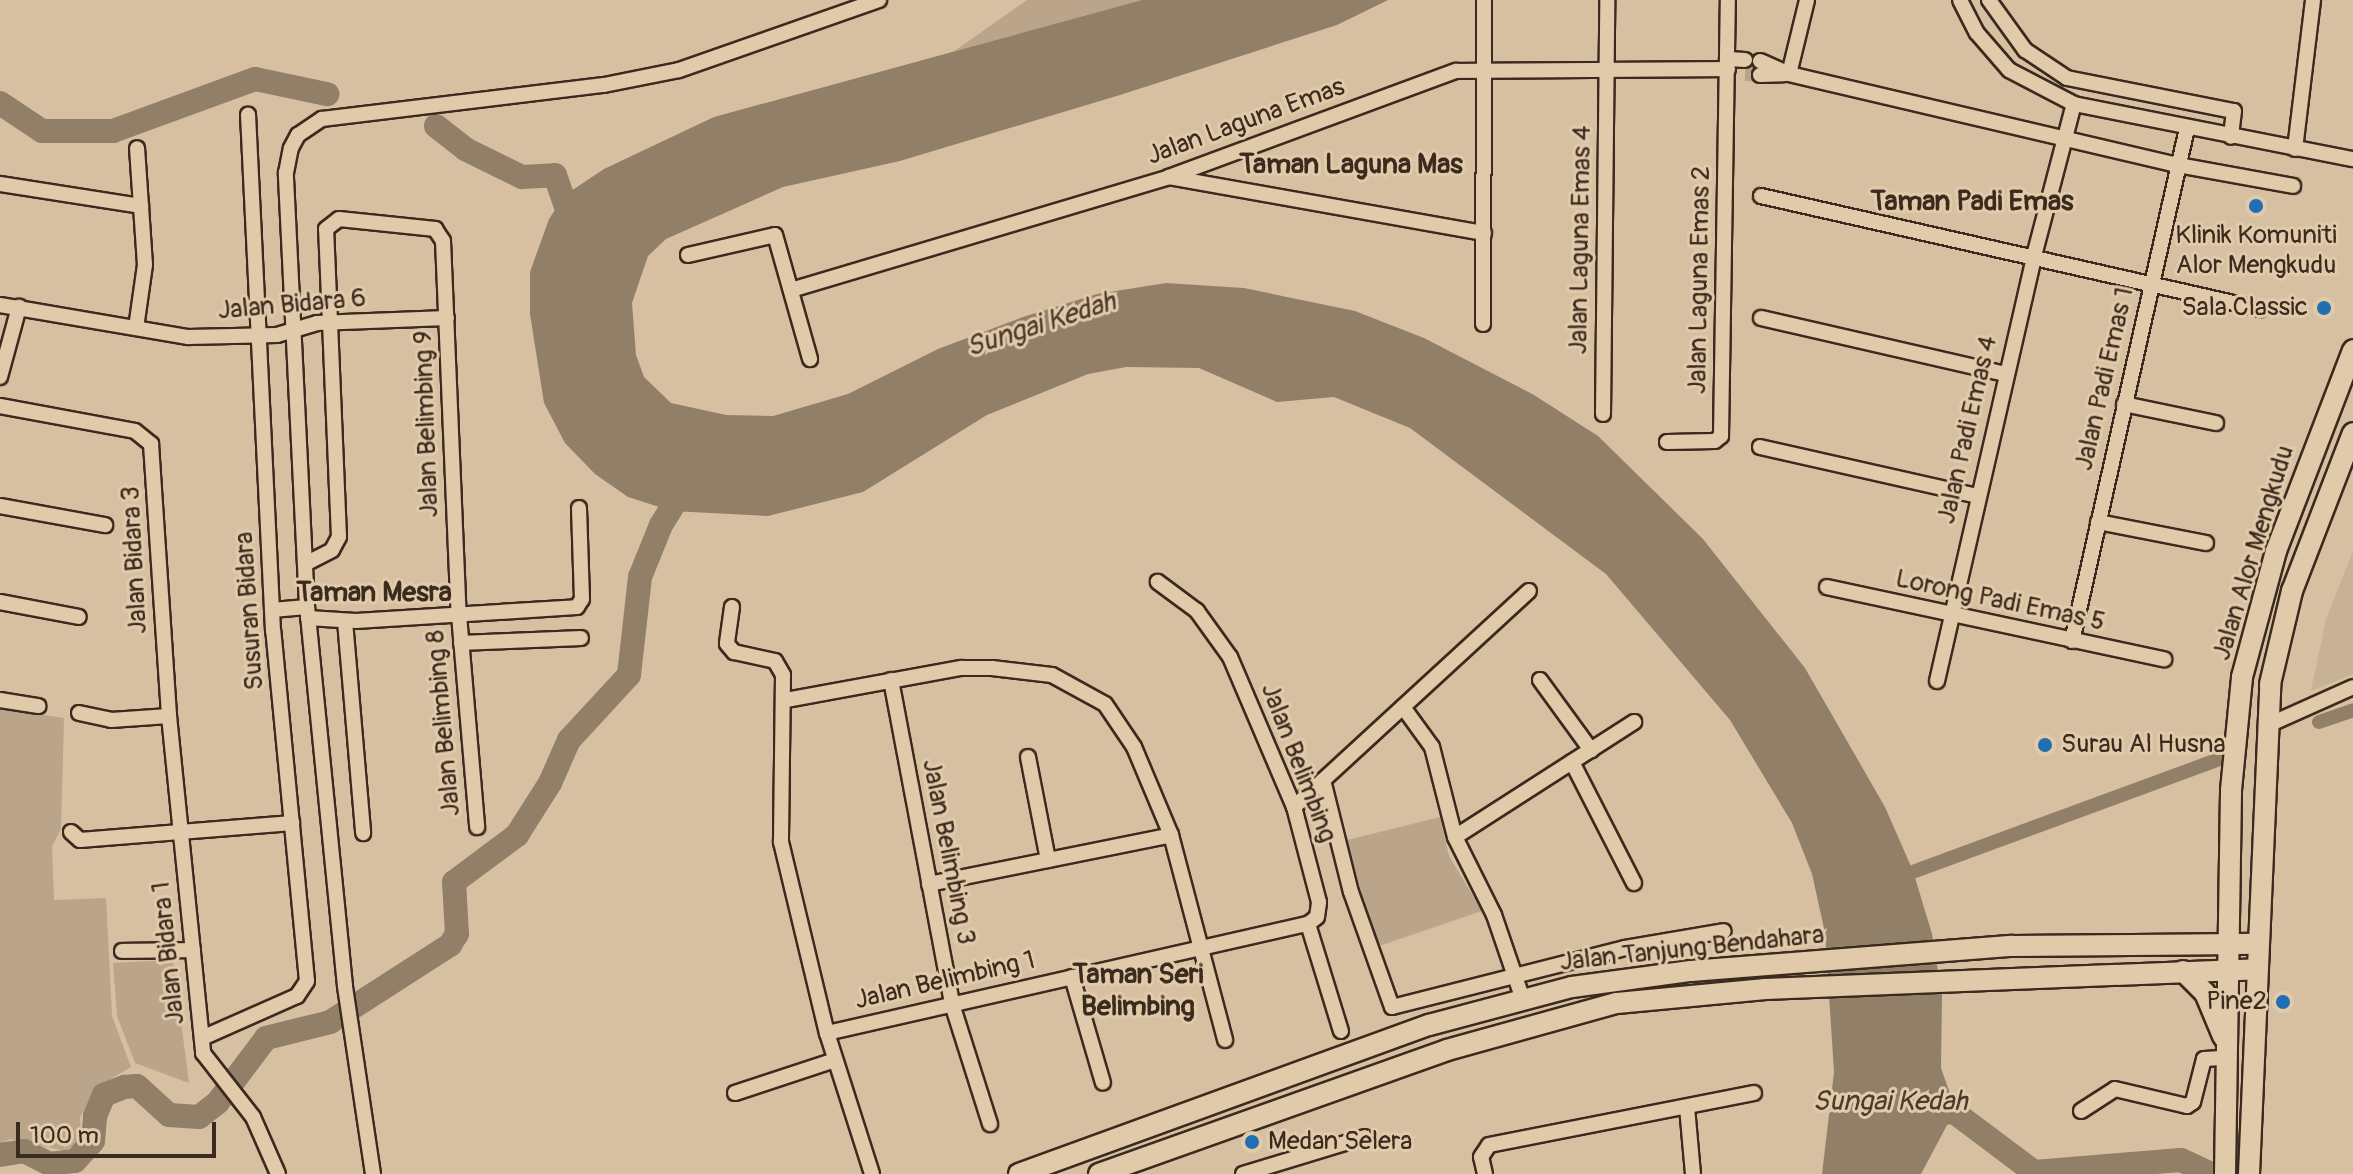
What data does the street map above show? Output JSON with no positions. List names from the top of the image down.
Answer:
{
  "streets": {
    "main road": ["Jalan Alor Mengkudu", "Jalan Tanjung Bendahara"],
    "street": [
      "Jalan Laguna Emas",
      "Jalan Laguna Emas 4",
      "Jalan Laguna Emas 2",
      "Jalan Bidara 6",
      "Jalan Padi Emas 1",
      "Jalan Belimbing 9",
      "Jalan Padi Emas 4",
      "Jalan Bidara 3",
      "Lorong Padi Emas 5",
      "Susuran Bidara",
      "Jalan Belimbing 8",
      "Jalan Belimbing",
      "Jalan Belimbing 3",
      "Jalan Bidara 1",
      "Jalan Belimbing 1"
    ]
  },
  "crossings": [
    ["Jalan Laguna Emas", "Jalan Laguna Emas 4"],
    ["Jalan Laguna Emas", "Jalan Laguna Emas 2"],
    ["Jalan Laguna Emas", "Jalan Padi Emas 1"],
    ["Jalan Laguna Emas", "Jalan Padi Emas 4"],
    ["Jalan Bidara 6", "Jalan Belimbing 9"],
    ["Jalan Bidara 6", "Susuran Bidara"],
    ["Jalan Padi Emas 1", "Lorong Padi Emas 5"],
    ["Jalan Belimbing 9", "Jalan Belimbing 8"],
    ["Jalan Padi Emas 4", "Lorong Padi Emas 5"],
    ["Jalan Alor Mengkudu", "Jalan Tanjung Bendahara"],
    ["Jalan Bidara 3", "Jalan Bidara 1"],
    ["Susuran Bidara", "Jalan Bidara 1"],
    ["Jalan Belimbing", "Jalan Belimbing 1"],
    ["Jalan Belimbing 3", "Jalan Belimbing 1"]
  ],
  "districts": [
    "Taman Laguna Mas",
    "Taman Padi Emas",
    "Taman Mesra",
    "Taman Seri Belimbing"
  ],
  "water": ["Sungai Kedah"],
  "places": [
    "Klinik Komuniti Alor Mengkudu",
    "Sala Classic",
    "Surau Al Husna",
    "Pine2",
    "Medan Selera"
  ],
  "scale_bar": "100 m"
}
